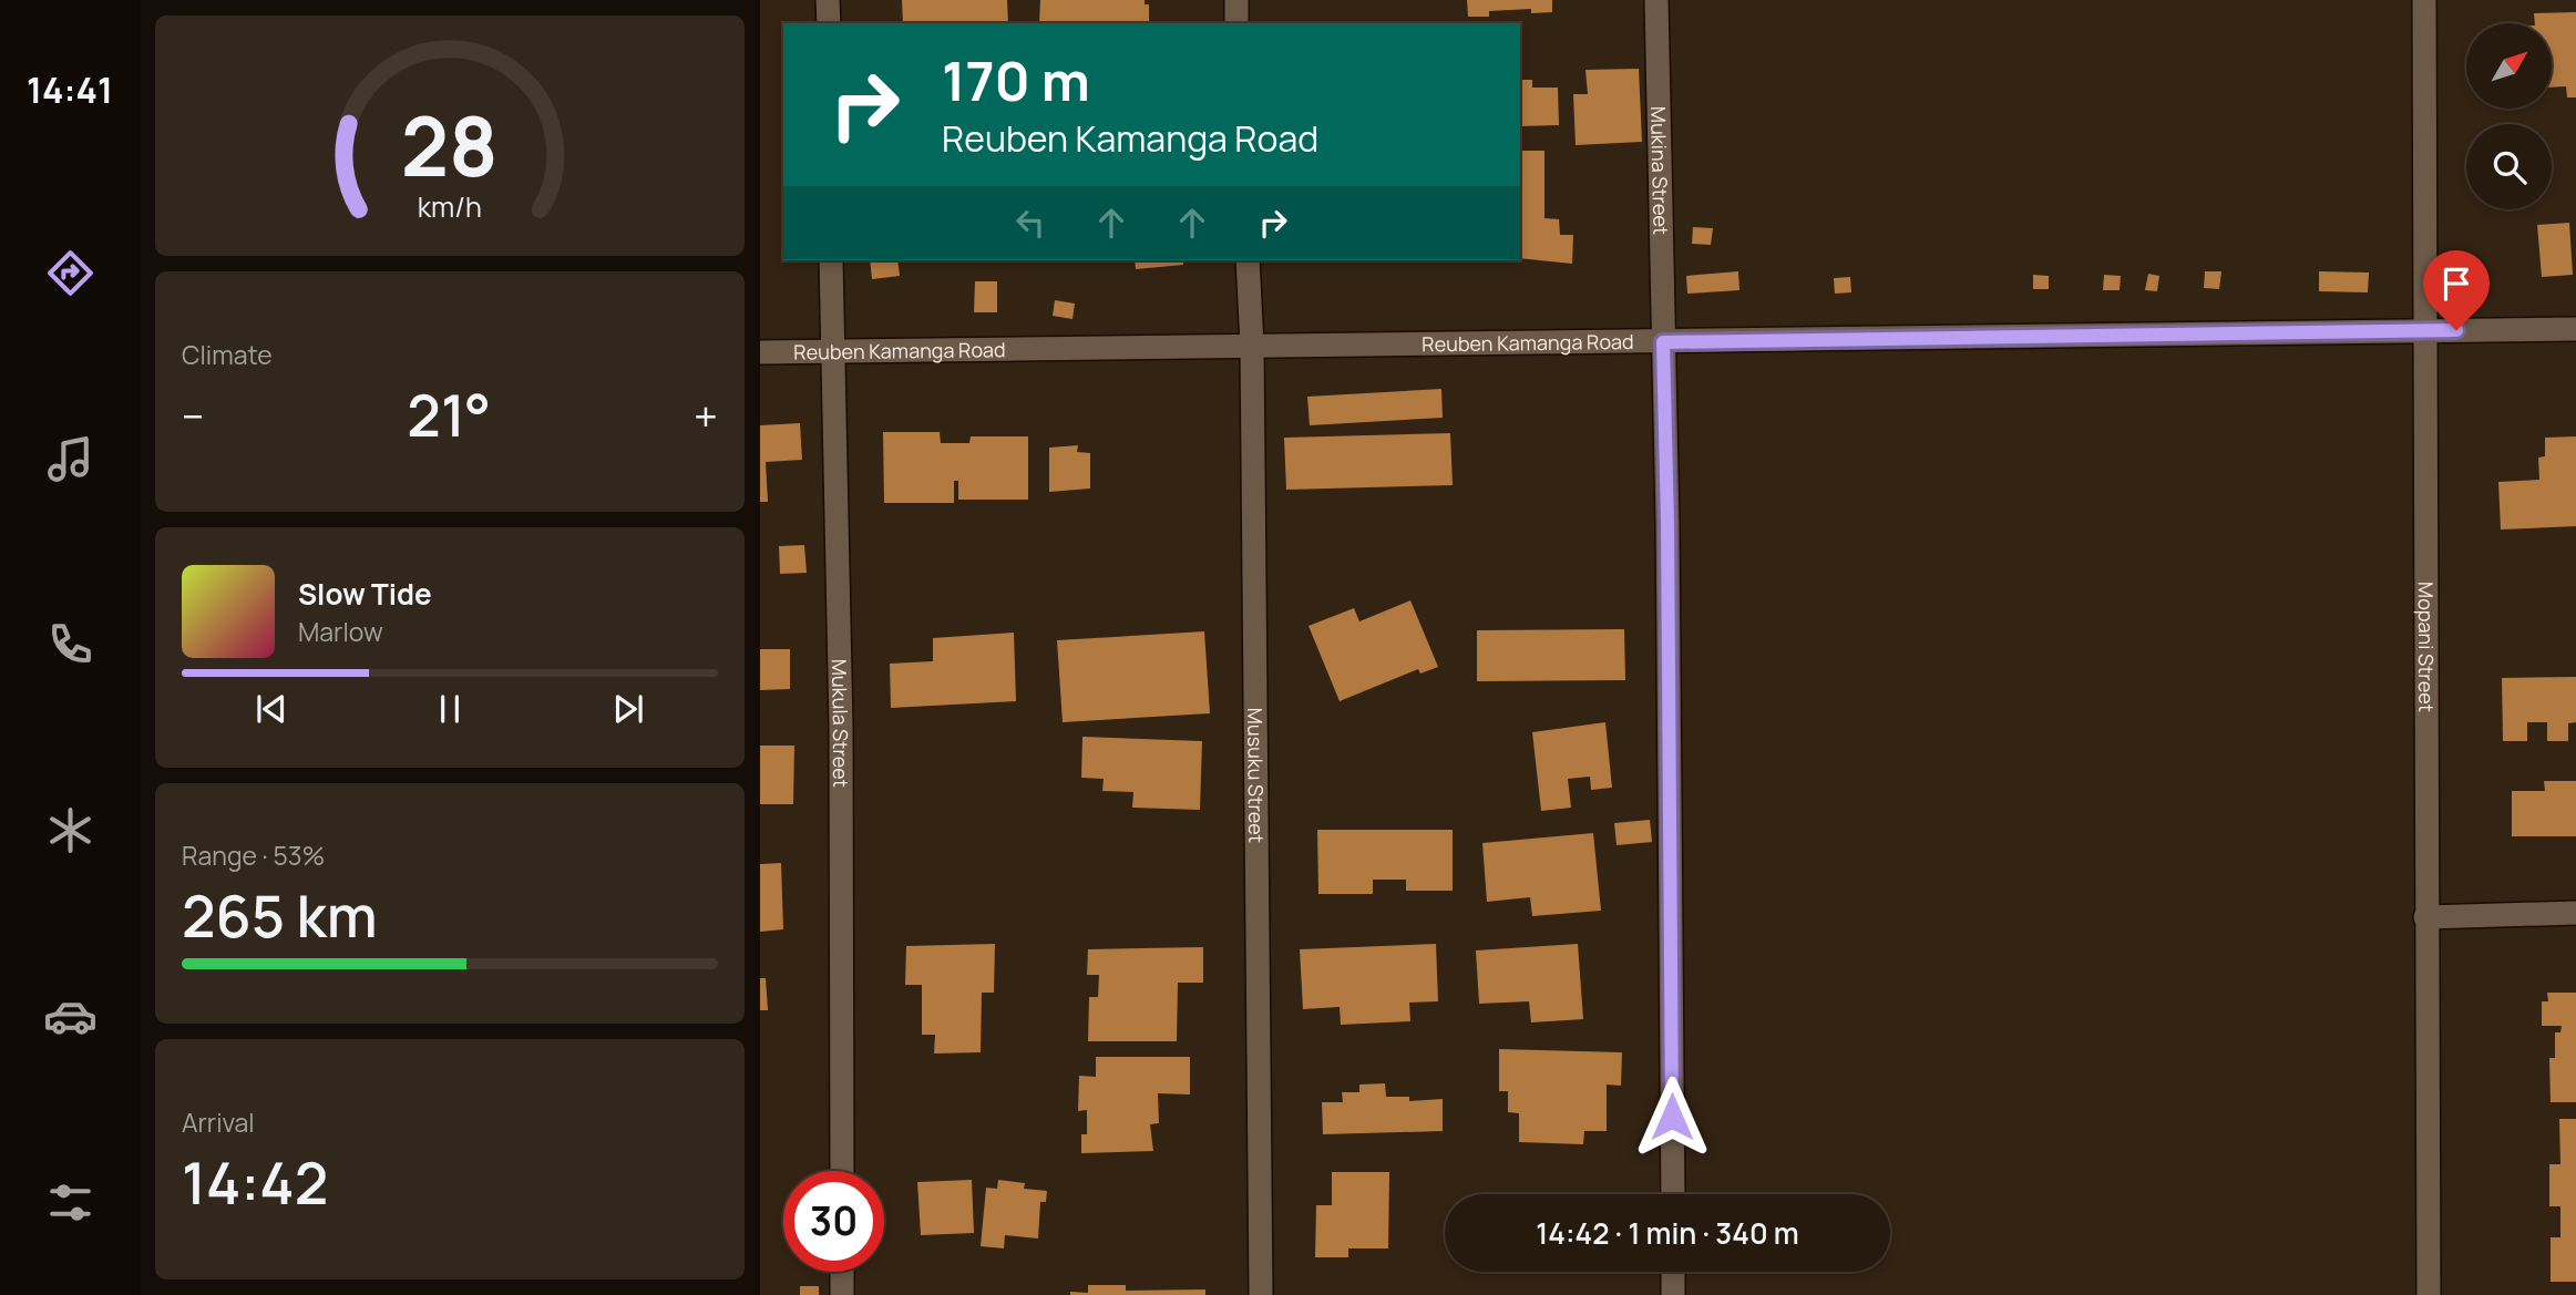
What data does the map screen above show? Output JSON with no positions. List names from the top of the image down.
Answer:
{
  "streets": {
    "street": [
      "Mukina Street",
      "Reuben Kamanga Road",
      "Mopani Street",
      "Mukula Street",
      "Musuku Street"
    ]
  },
  "crossings": [
    ["Mukina Street", "Reuben Kamanga Road"],
    ["Reuben Kamanga Road", "Mopani Street"],
    ["Reuben Kamanga Road", "Mukula Street"],
    ["Reuben Kamanga Road", "Musuku Street"]
  ],
  "north": "top right",
  "page": {
    "tabs": "14:41",
    "turn": ["170 m", "Reuben Kamanga Road"],
    "tile": [
      "Climate",
      ["Range · 53%", "265 km"],
      ["Arrival", "14:42"]
    ],
    "heat": ["−", "21°", "+"],
    "song": ["Slow Tide", "Marlow"],
    "limit": "30",
    "trip": "14:42 · 1 min · 340 m",
    "gauge": ["28", "km/h"]
  }
}
